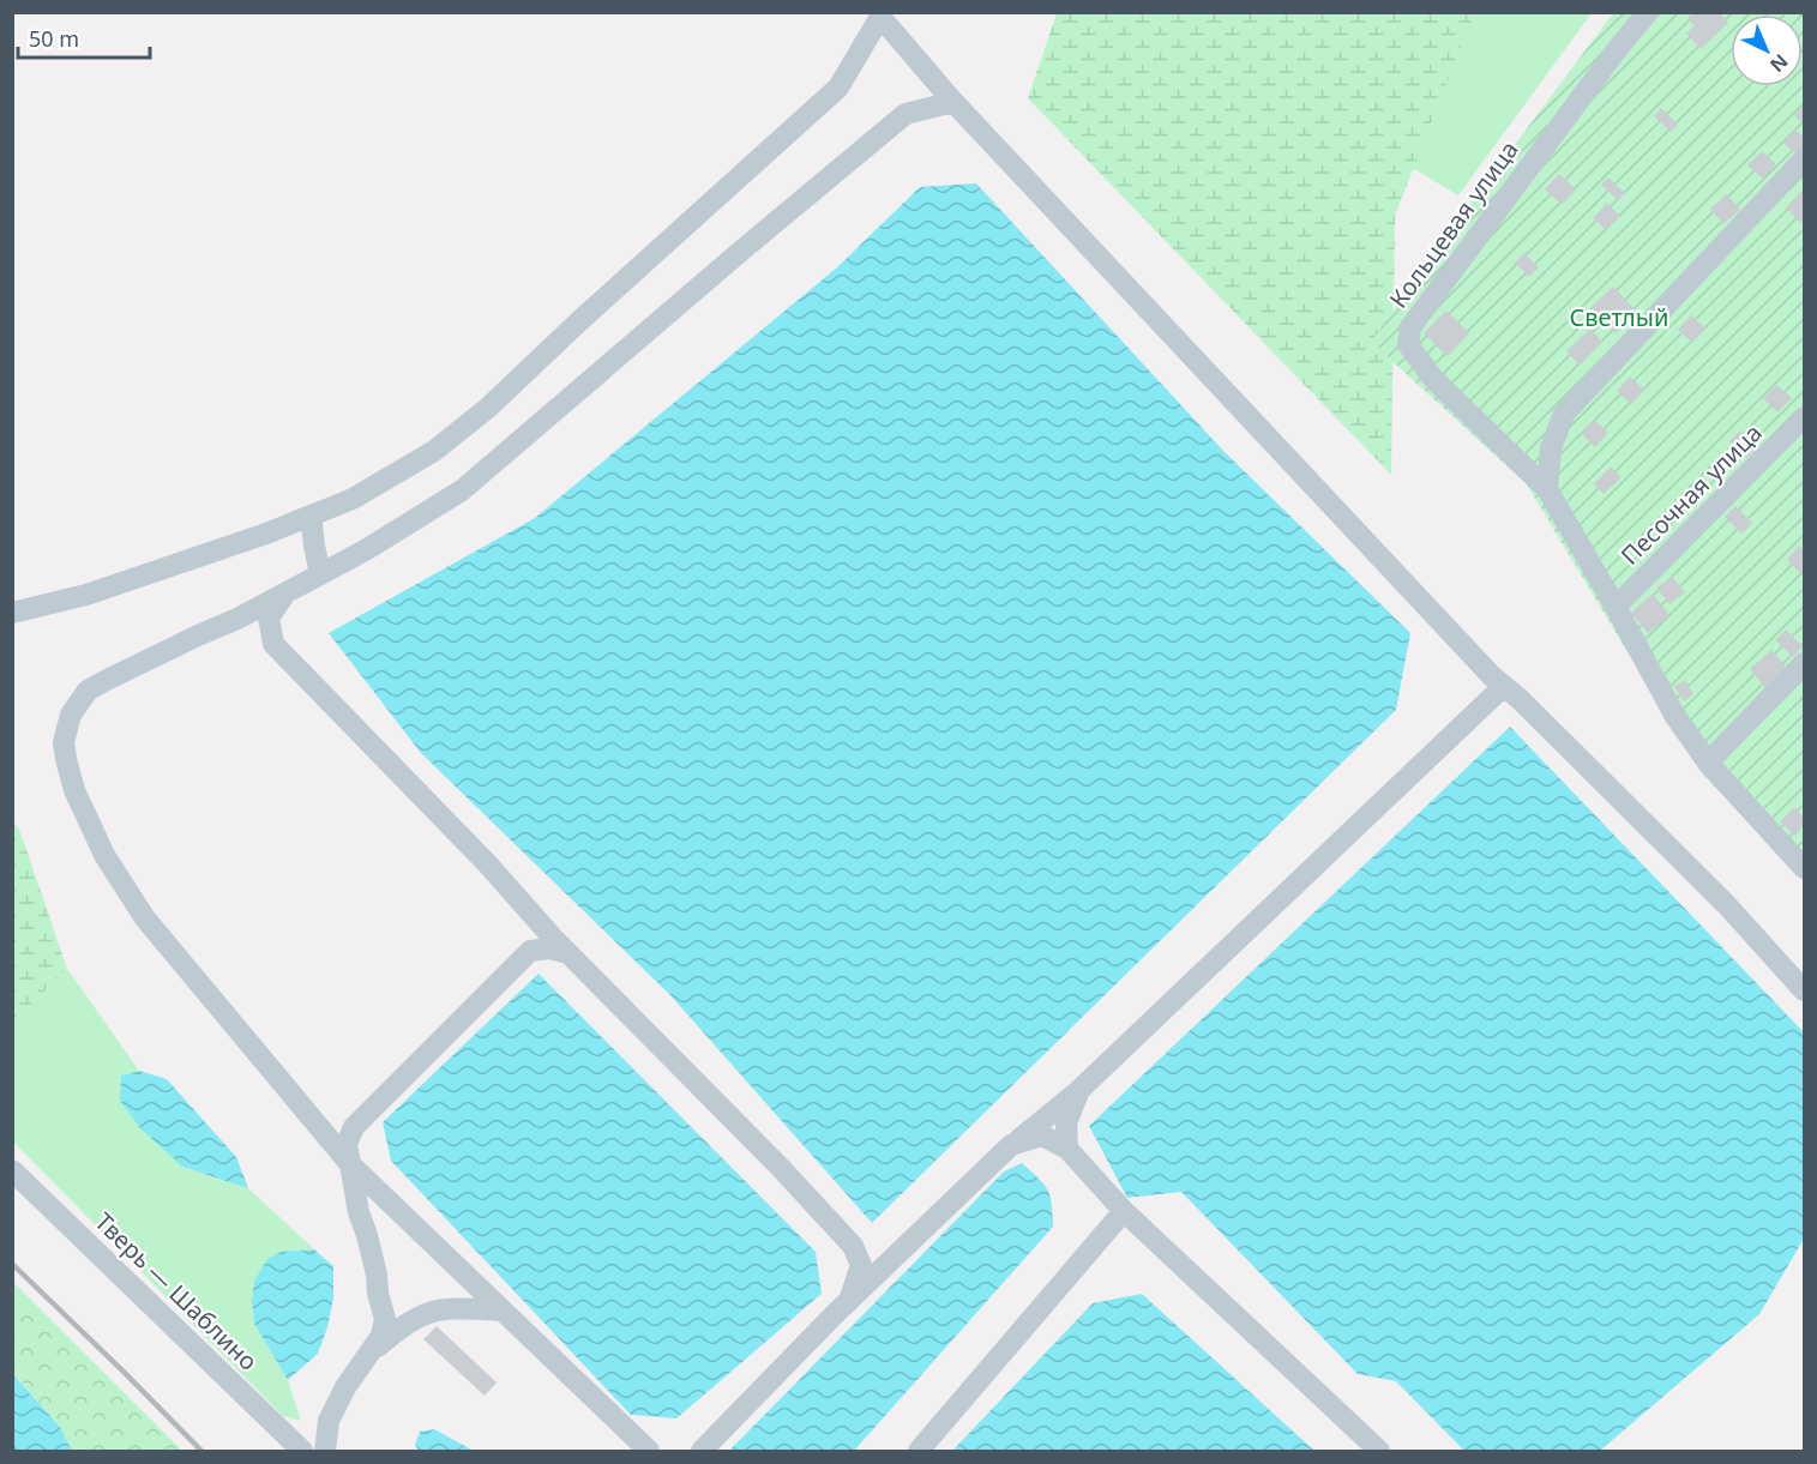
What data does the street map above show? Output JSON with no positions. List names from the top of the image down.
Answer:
{
  "streets": {
    "street": ["Кольцевая улица", "Песочная улица", "Тверь — Шаблино"]
  },
  "crossings": [
    ["Кольцевая улица", "Песочная улица"]
  ],
  "parks": ["Светлый"],
  "scale_bar": "50 m",
  "north": "bottom right"
}
